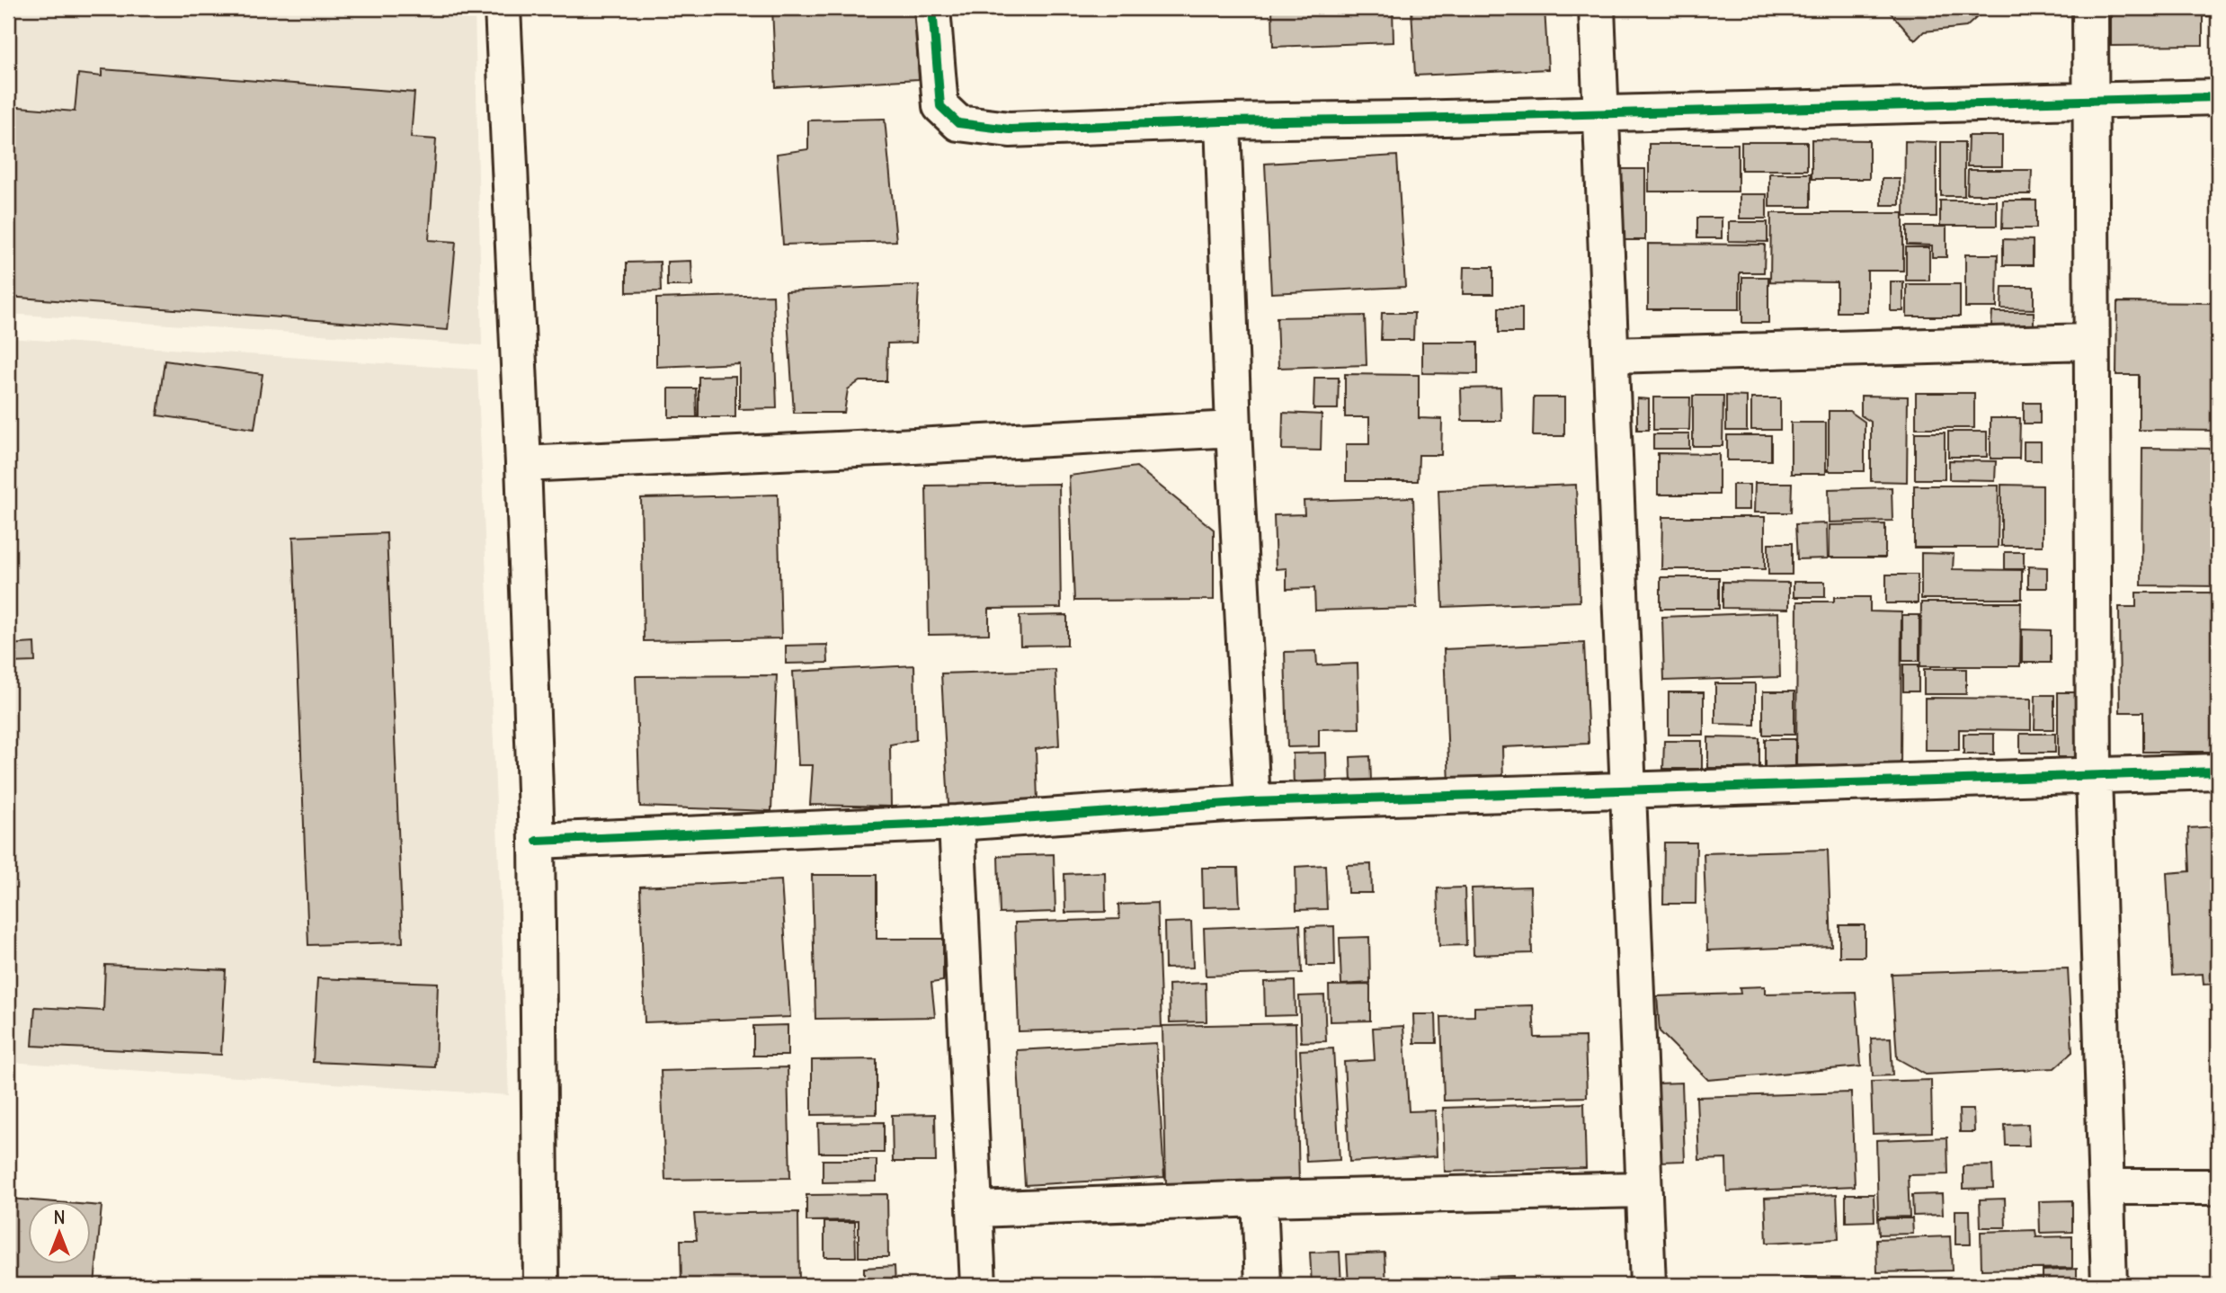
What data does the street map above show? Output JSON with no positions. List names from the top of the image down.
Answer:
{
  "north": "top"
}
